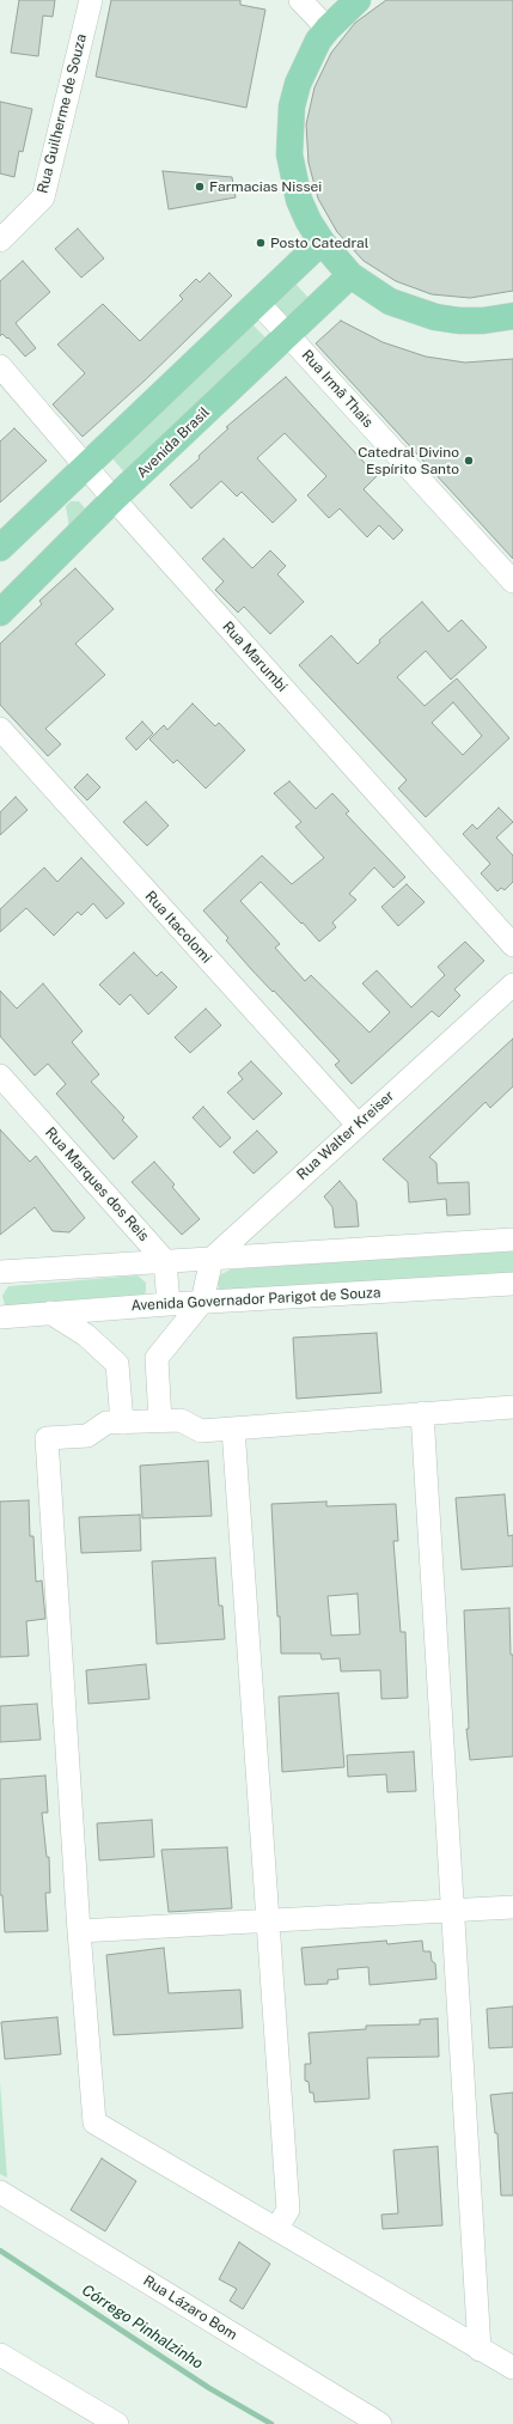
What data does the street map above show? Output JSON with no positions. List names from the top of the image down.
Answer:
{
  "streets": {
    "main road": ["Avenida Brasil"],
    "street": [
      "Rua Guilherme de Souza",
      "Rua Irmã Thais",
      "Rua Marumbi",
      "Rua Itacolomi",
      "Rua Walter Kreiser",
      "Rua Marques dos Reis",
      "Avenida Governador Parigot de Souza",
      "Rua Lázaro Bom"
    ]
  },
  "crossings": [
    ["Rua Irmã Thais", "Avenida Brasil"],
    ["Avenida Brasil", "Rua Marumbi"],
    ["Rua Itacolomi", "Rua Walter Kreiser"]
  ],
  "water": ["Córrego Pinhalzinho"],
  "places": ["Farmacias Nissei", "Posto Catedral", "Catedral Divino Espírito Santo"]
}
